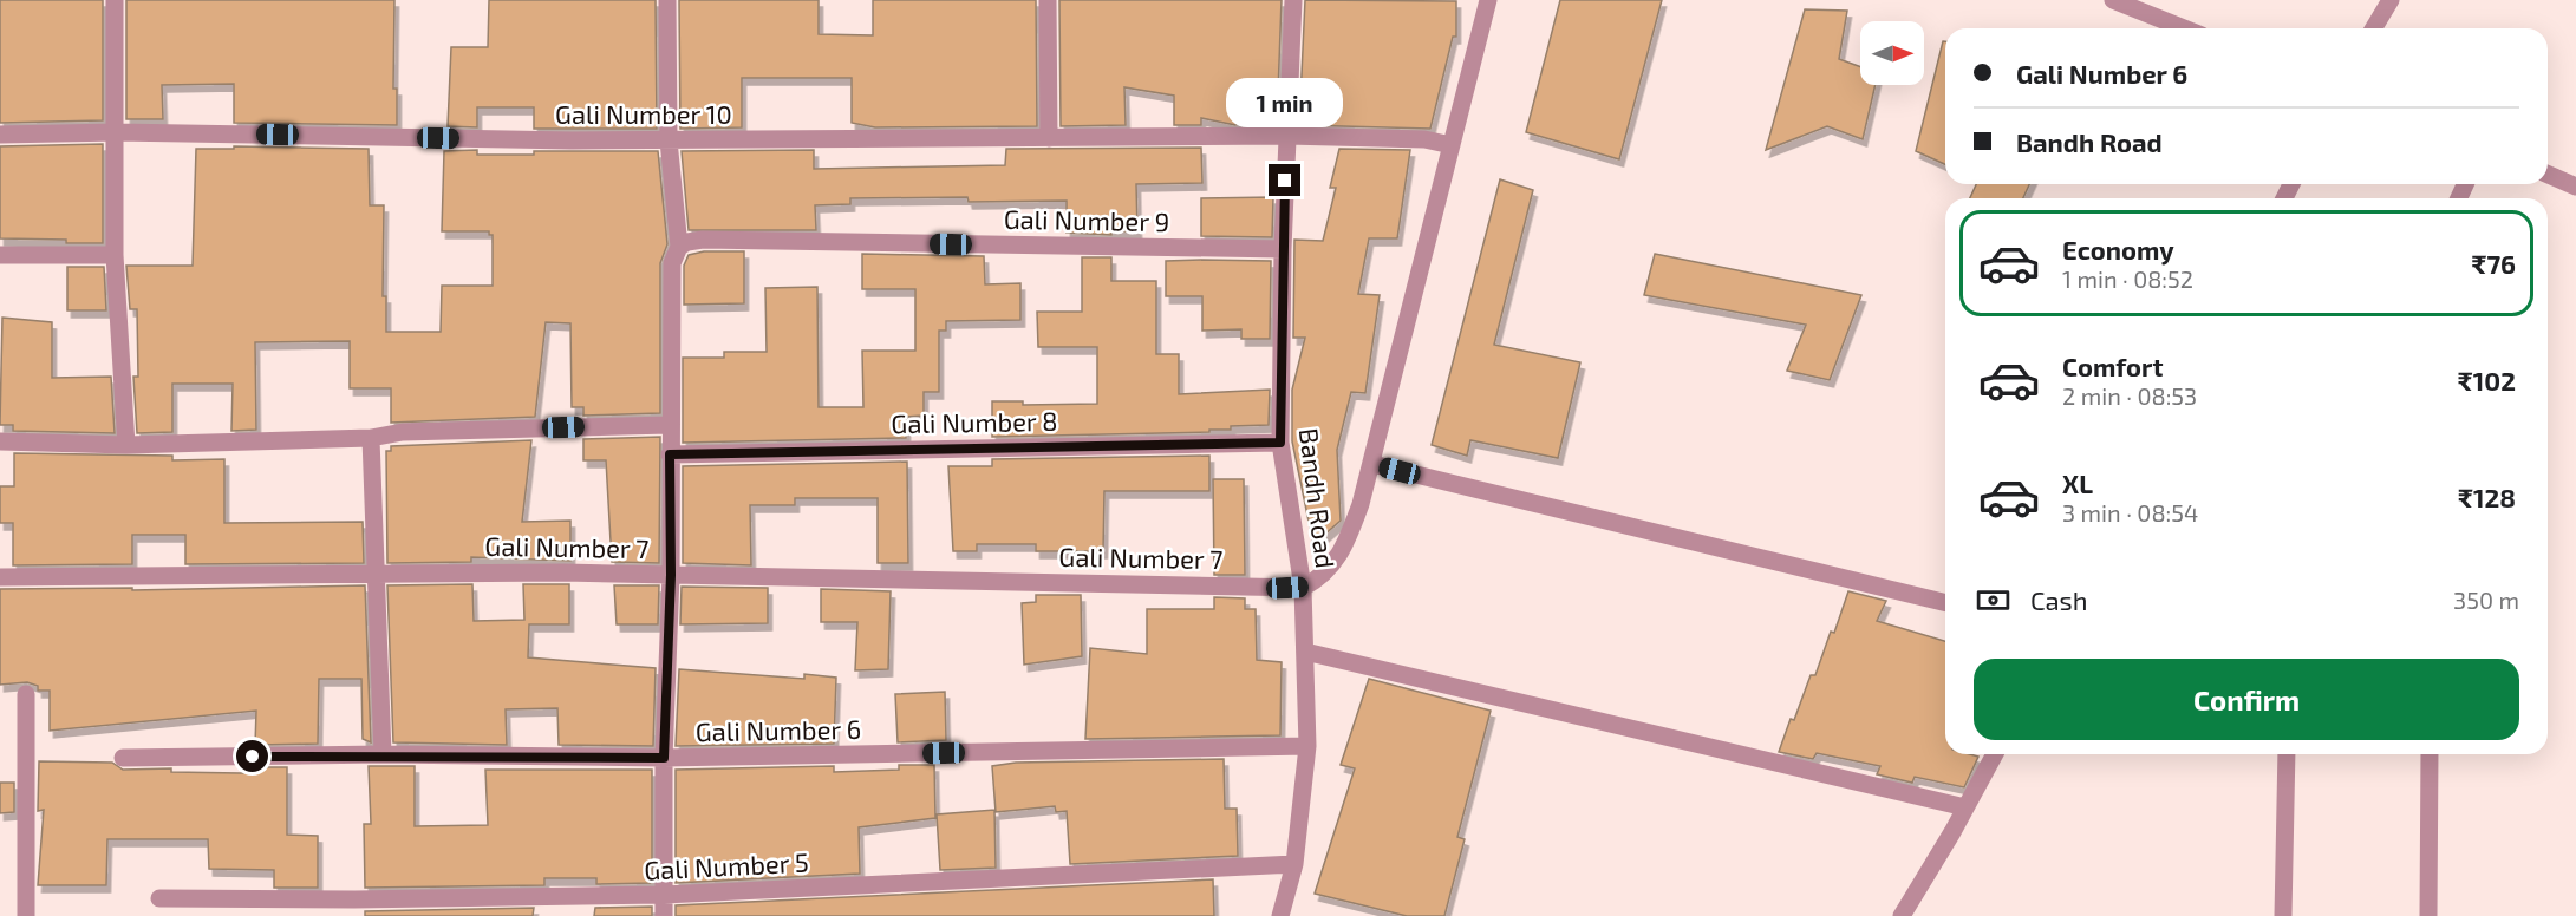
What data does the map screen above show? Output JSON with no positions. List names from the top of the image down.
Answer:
{
  "streets": {
    "street": [
      "Gali Number 10",
      "Gali Number 9",
      "Gali Number 8",
      "Bandh Road",
      "Gali Number 7",
      "Gali Number 6",
      "Gali Number 5"
    ]
  },
  "crossings": [
    ["Gali Number 10", "Bandh Road"],
    ["Gali Number 9", "Bandh Road"],
    ["Gali Number 8", "Bandh Road"],
    ["Bandh Road", "Gali Number 7"],
    ["Bandh Road", "Gali Number 6"],
    ["Bandh Road", "Gali Number 5"]
  ],
  "north": "right",
  "page": {
    "banner": ["Gali Number 6", "Bandh Road"],
    "bubble": "1 min",
    "list": [
      {
        "name": "Economy",
        "note": "1 min · 08:52",
        "value": "₹76"
      },
      {
        "name": "Comfort",
        "note": "2 min · 08:53",
        "value": "₹102"
      },
      {
        "name": "XL",
        "note": "3 min · 08:54",
        "value": "₹128"
      }
    ],
    "pay": ["Cash", "350 m"],
    "buttons": "Confirm"
  }
}
